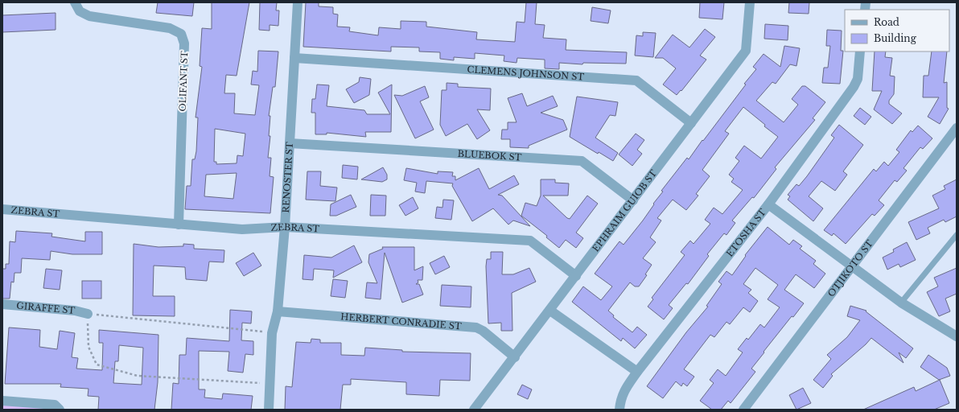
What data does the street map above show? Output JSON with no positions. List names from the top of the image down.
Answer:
{
  "streets": {
    "street": [
      "CLEMENS JOHNSON ST",
      "OLIFANT ST",
      "BLUEBOK ST",
      "RENOSTER ST",
      "EPHRAIM GUIOB ST",
      "ZEBRA ST",
      "ETOSHA ST",
      "OTJIKOTO ST",
      "GIRAFFE ST",
      "HERBERT CONRADIE ST"
    ]
  },
  "crossings": [
    ["CLEMENS JOHNSON ST", "RENOSTER ST"],
    ["CLEMENS JOHNSON ST", "EPHRAIM GUIOB ST"],
    ["OLIFANT ST", "ZEBRA ST"],
    ["BLUEBOK ST", "RENOSTER ST"],
    ["BLUEBOK ST", "EPHRAIM GUIOB ST"],
    ["RENOSTER ST", "ZEBRA ST"],
    ["RENOSTER ST", "HERBERT CONRADIE ST"],
    ["EPHRAIM GUIOB ST", "ZEBRA ST"],
    ["EPHRAIM GUIOB ST", "HERBERT CONRADIE ST"]
  ],
  "legend": ["Road", "Building"]
}
